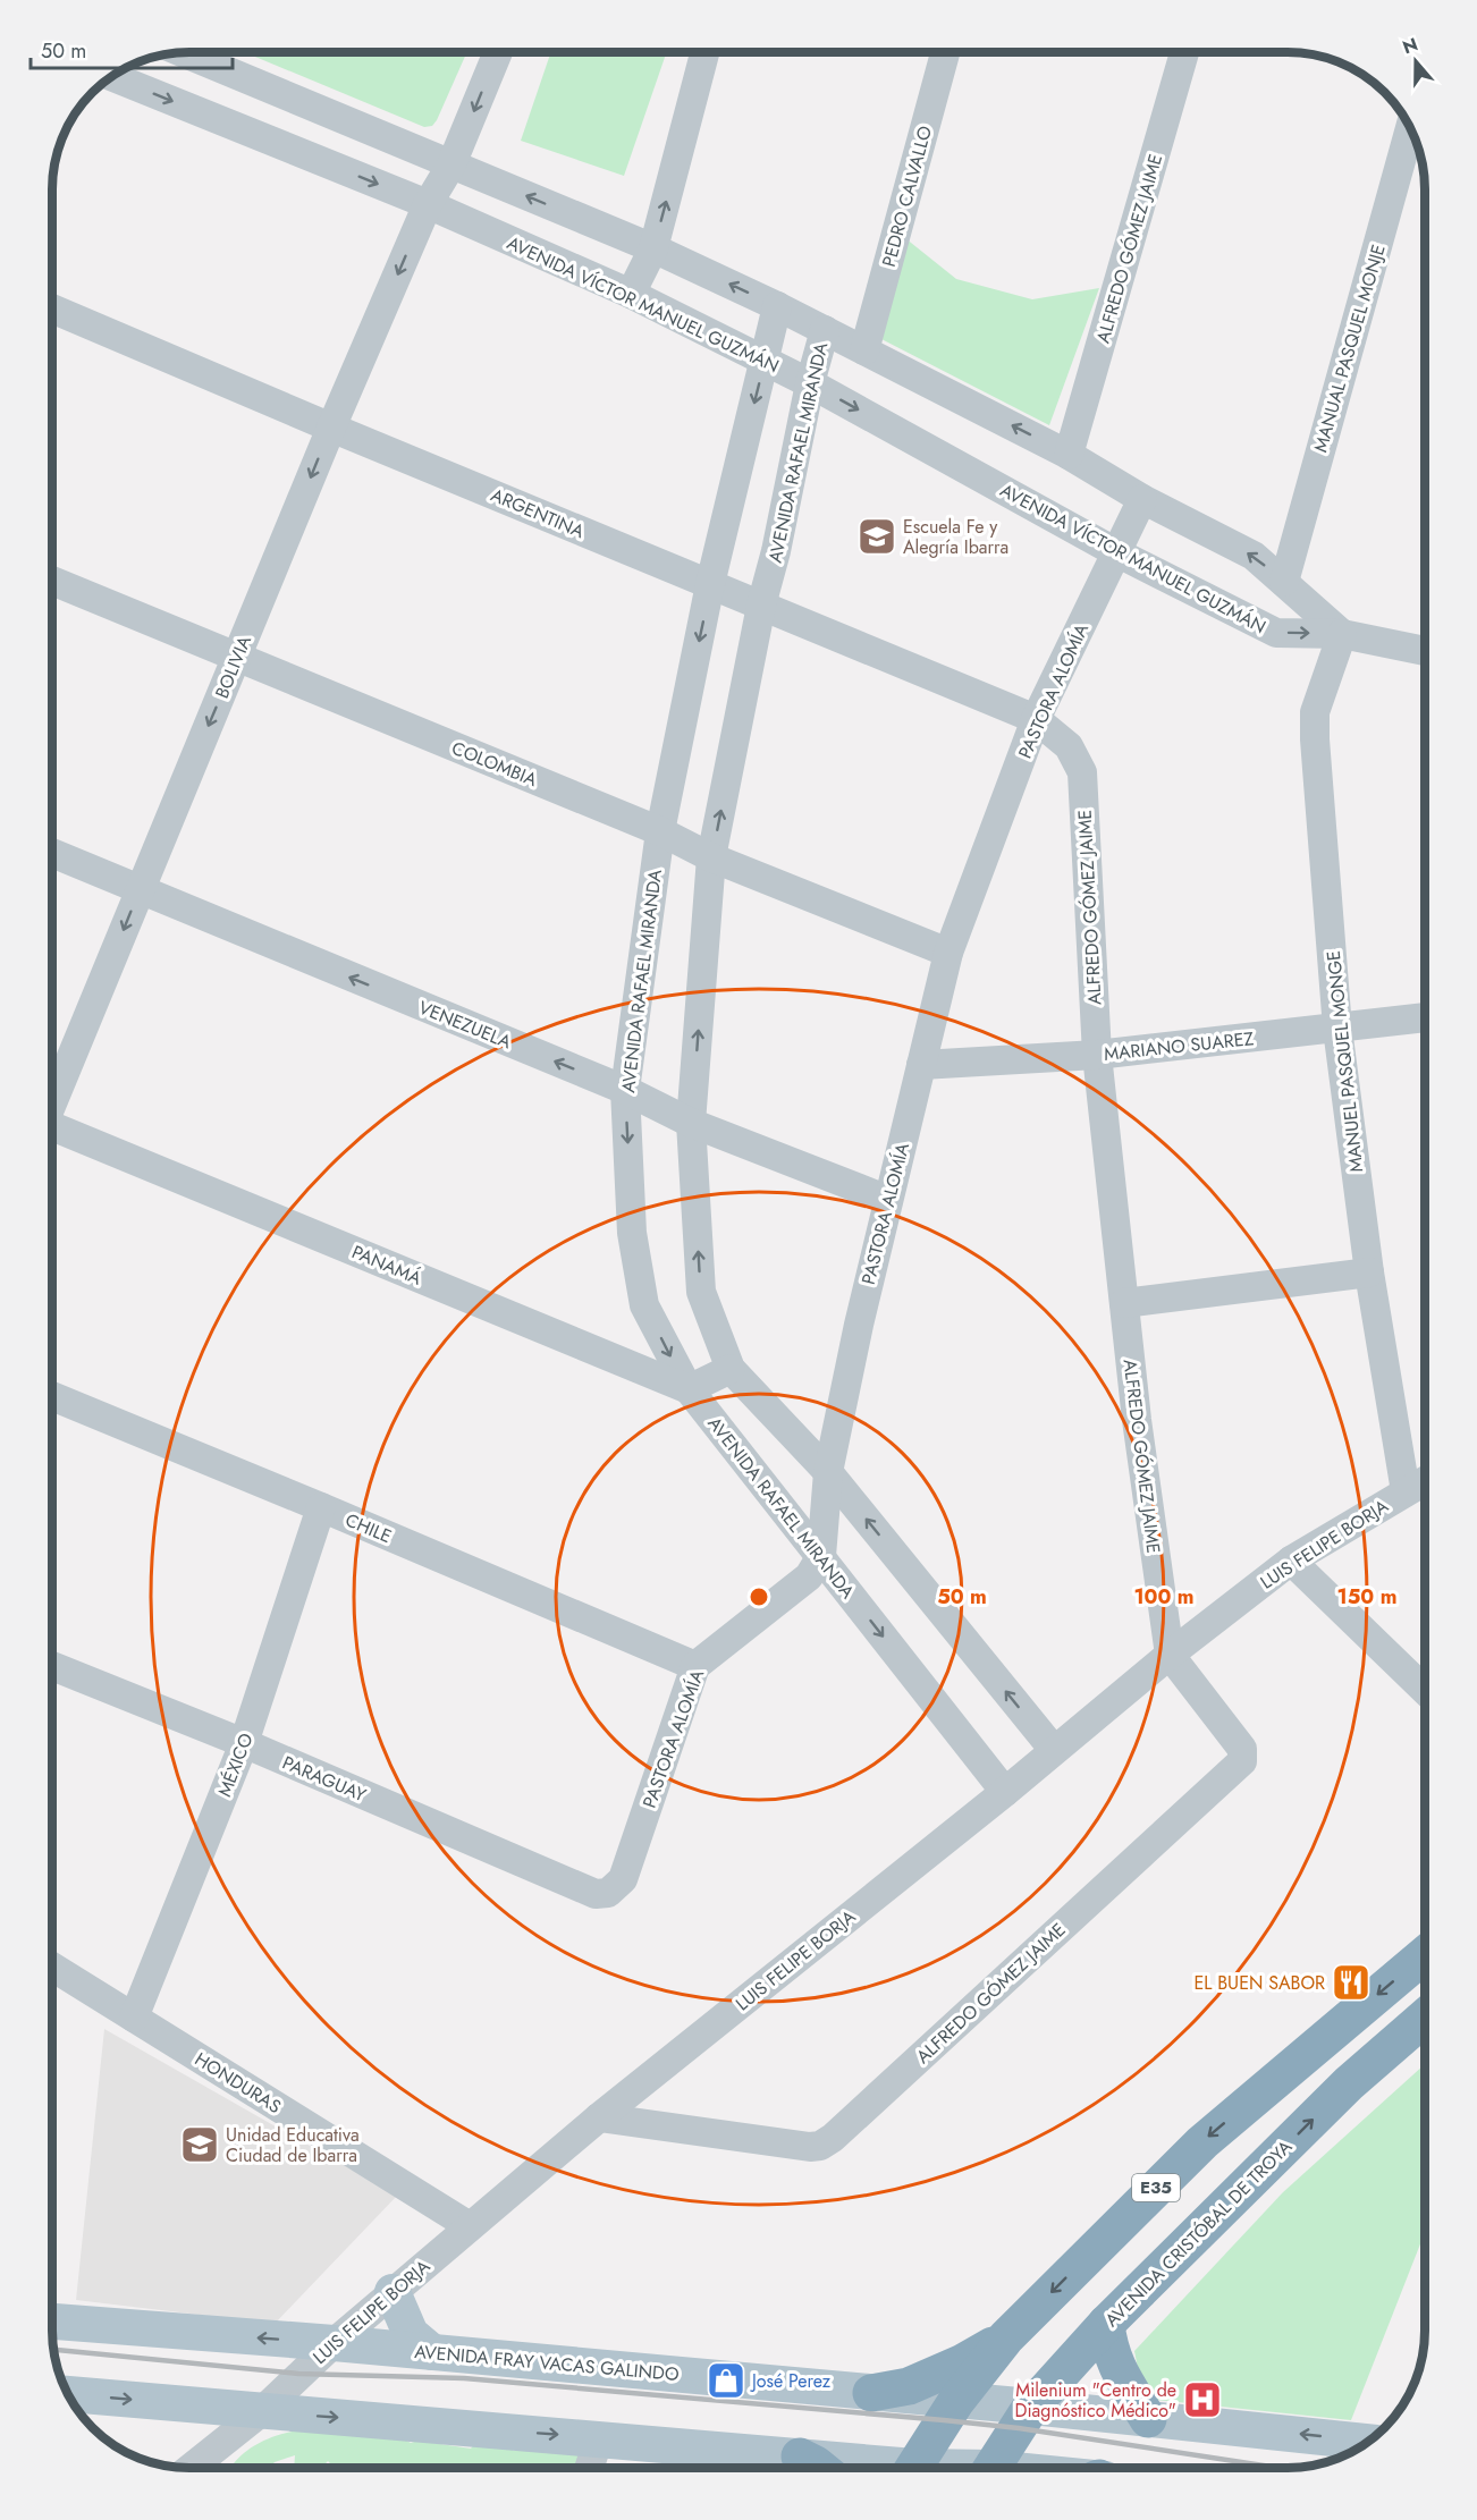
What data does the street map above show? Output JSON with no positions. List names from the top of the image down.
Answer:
{
  "streets": {
    "highway": ["E35", "AVENIDA CRISTÓBAL DE TROYA"],
    "main road": ["AVENIDA FRAY VACAS GALINDO"],
    "street": [
      "PEDRO CALVALLO",
      "ALFREDO GÓMEZ JAIME",
      "AVENIDA VÍCTOR MANUEL GUZMÁN",
      "MANUAL PASQUEL MONJE",
      "AVENIDA RAFAEL MIRANDA",
      "ARGENTINA",
      "BOLIVIA",
      "PASTORA ALOMÍA",
      "COLOMBIA",
      "VENEZUELA",
      "MARIANO SUAREZ",
      "MANUEL PASQUEL MONGE",
      "PANAMÁ",
      "CHILE",
      "LUIS FELIPE BORJA",
      "MÉXICO",
      "PARAGUAY",
      "HONDURAS"
    ]
  },
  "crossings": [
    ["ALFREDO GÓMEZ JAIME", "ARGENTINA"],
    ["ALFREDO GÓMEZ JAIME", "PASTORA ALOMÍA"],
    ["ALFREDO GÓMEZ JAIME", "MARIANO SUAREZ"],
    ["ALFREDO GÓMEZ JAIME", "LUIS FELIPE BORJA"],
    ["AVENIDA VÍCTOR MANUEL GUZMÁN", "AVENIDA RAFAEL MIRANDA"],
    ["AVENIDA VÍCTOR MANUEL GUZMÁN", "BOLIVIA"],
    ["AVENIDA VÍCTOR MANUEL GUZMÁN", "PASTORA ALOMÍA"],
    ["AVENIDA VÍCTOR MANUEL GUZMÁN", "MANUEL PASQUEL MONGE"],
    ["AVENIDA RAFAEL MIRANDA", "ARGENTINA"],
    ["AVENIDA RAFAEL MIRANDA", "PASTORA ALOMÍA"],
    ["AVENIDA RAFAEL MIRANDA", "COLOMBIA"],
    ["AVENIDA RAFAEL MIRANDA", "VENEZUELA"],
    ["AVENIDA RAFAEL MIRANDA", "PANAMÁ"],
    ["AVENIDA RAFAEL MIRANDA", "LUIS FELIPE BORJA"],
    ["ARGENTINA", "BOLIVIA"],
    ["ARGENTINA", "PASTORA ALOMÍA"],
    ["BOLIVIA", "COLOMBIA"],
    ["BOLIVIA", "VENEZUELA"],
    ["PASTORA ALOMÍA", "COLOMBIA"],
    ["PASTORA ALOMÍA", "VENEZUELA"],
    ["PASTORA ALOMÍA", "MARIANO SUAREZ"],
    ["PASTORA ALOMÍA", "CHILE"],
    ["PASTORA ALOMÍA", "PARAGUAY"],
    ["MARIANO SUAREZ", "MANUEL PASQUEL MONGE"],
    ["MANUEL PASQUEL MONGE", "LUIS FELIPE BORJA"],
    ["CHILE", "MÉXICO"],
    ["LUIS FELIPE BORJA", "HONDURAS"],
    ["LUIS FELIPE BORJA", "AVENIDA FRAY VACAS GALINDO"],
    ["MÉXICO", "PARAGUAY"],
    ["MÉXICO", "HONDURAS"],
    ["E35", "AVENIDA FRAY VACAS GALINDO"],
    ["AVENIDA CRISTÓBAL DE TROYA", "AVENIDA FRAY VACAS GALINDO"]
  ],
  "one_way": ["BOLIVIA", "VENEZUELA"],
  "places": {
    "school or university": ["Escuela Fe y Alegría Ibarra", "Unidad Educativa Ciudad de Ibarra"],
    "restaurant": ["EL BUEN SABOR"],
    "shop": ["José Perez"],
    "hospital": ["Milenium \"Centro de Diagnóstico Médico\""]
  },
  "scale_bar": "50 m",
  "north": "top",
  "rings": ["50 m", "100 m", "150 m"]
}
